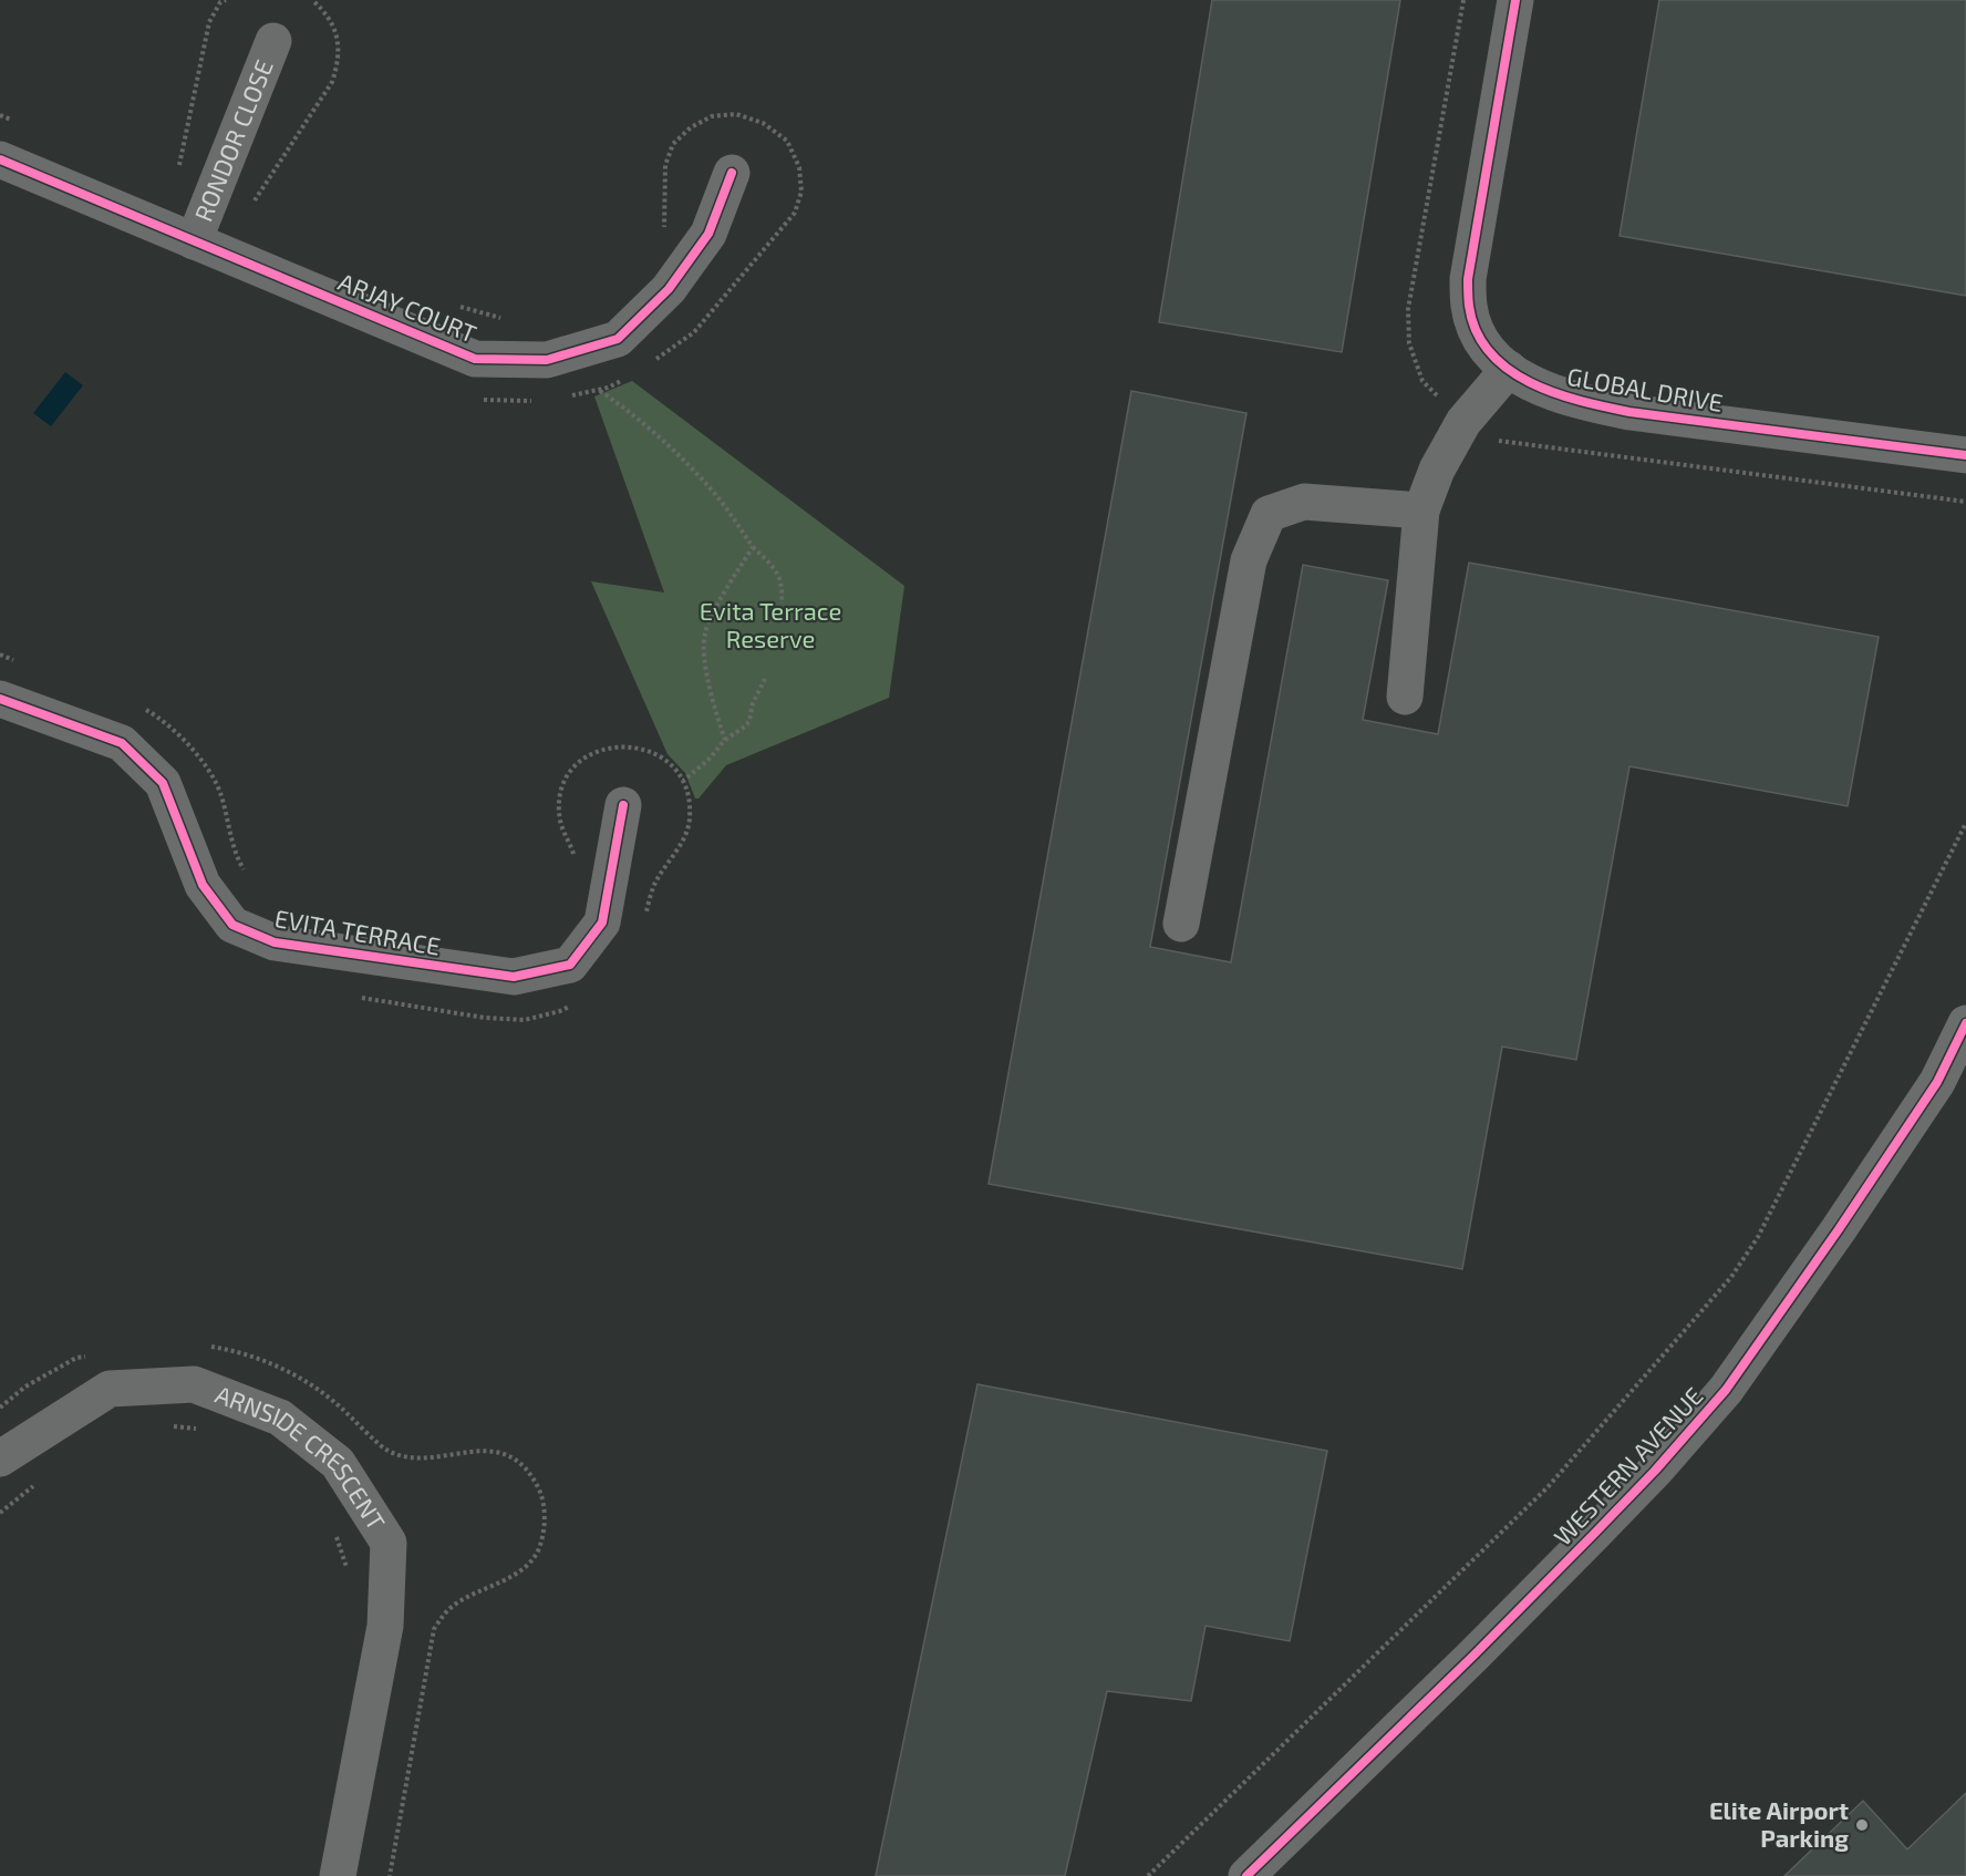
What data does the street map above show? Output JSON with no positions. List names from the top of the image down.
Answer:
{
  "streets": {
    "street": [
      "RONDOR CLOSE",
      "ARJAY COURT",
      "GLOBAL DRIVE",
      "EVITA TERRACE",
      "ARNSIDE CRESCENT",
      "WESTERN AVENUE"
    ]
  },
  "crossings": [
    ["RONDOR CLOSE", "ARJAY COURT"]
  ],
  "parks": ["Evita Terrace Reserve"],
  "places": ["Elite Airport Parking"]
}
